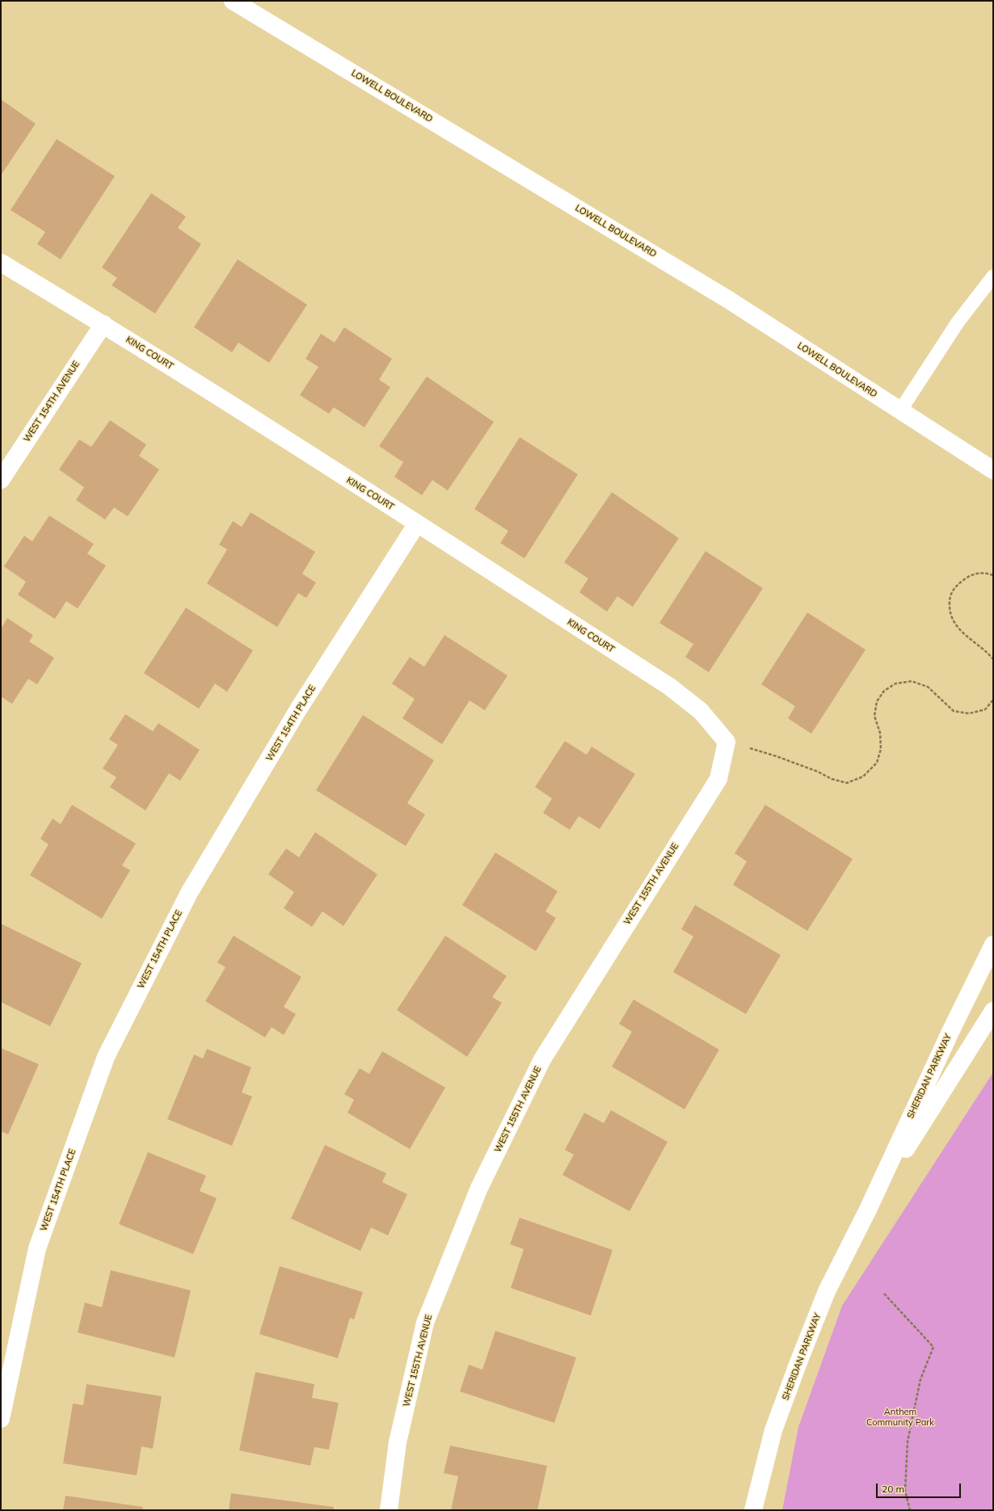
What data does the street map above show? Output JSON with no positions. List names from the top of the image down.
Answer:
{
  "streets": {
    "street": [
      "LOWELL BOULEVARD",
      "KING COURT",
      "WEST 154TH AVENUE",
      "WEST 154TH PLACE",
      "WEST 155TH AVENUE",
      "SHERIDAN PARKWAY"
    ]
  },
  "crossings": [
    ["KING COURT", "WEST 154TH AVENUE"],
    ["KING COURT", "WEST 154TH PLACE"],
    ["KING COURT", "WEST 155TH AVENUE"]
  ],
  "parks": ["Anthem Community Park"],
  "scale_bar": "20 m"
}
